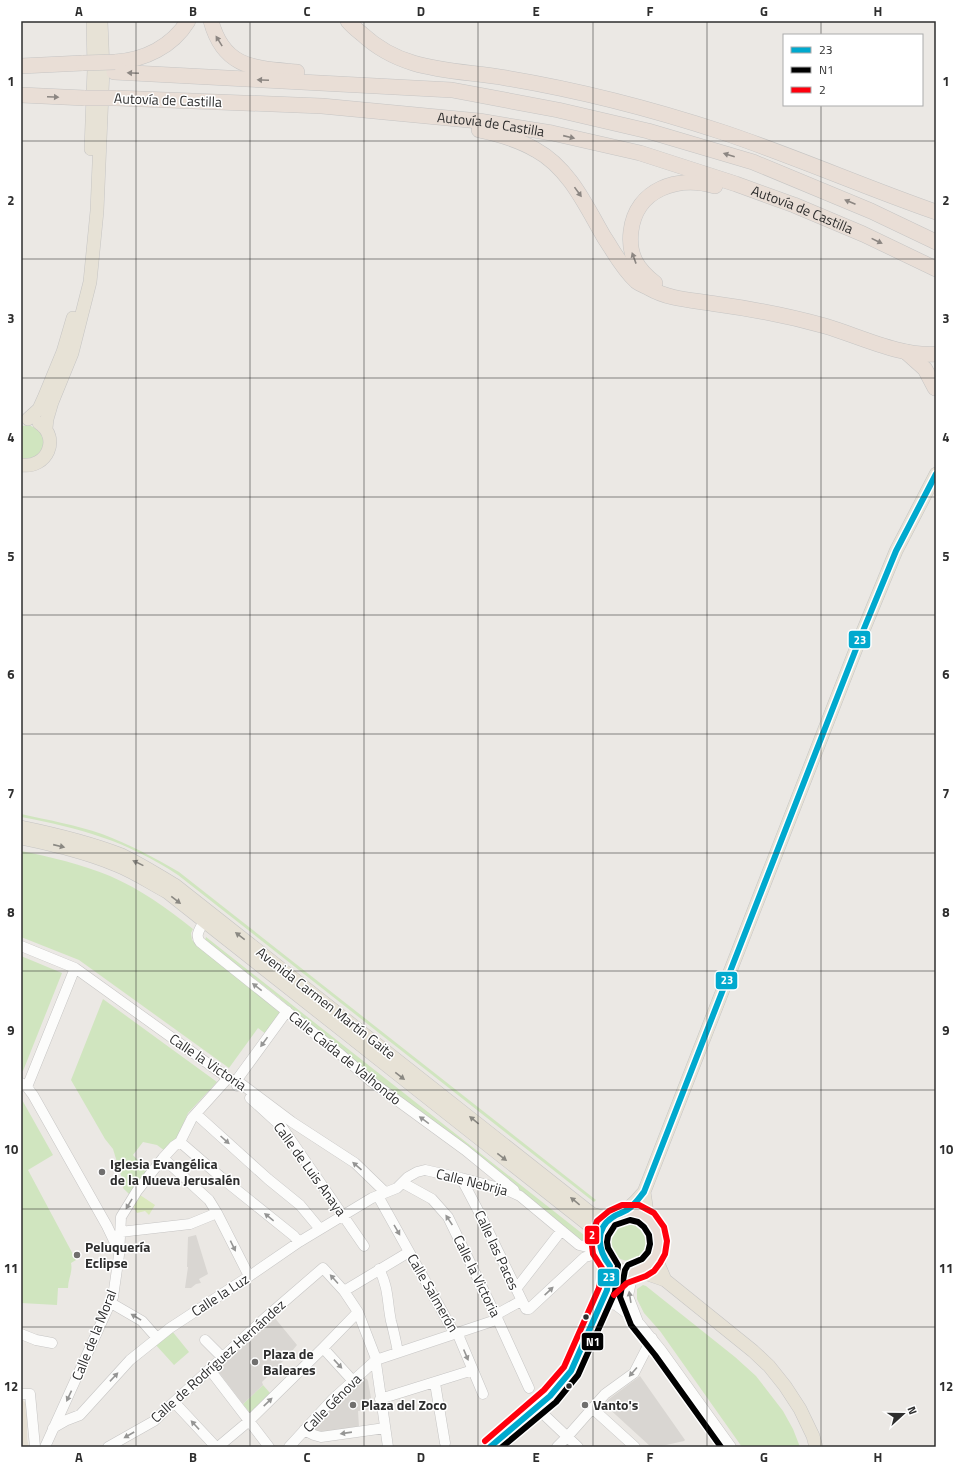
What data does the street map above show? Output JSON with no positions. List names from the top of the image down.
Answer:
{
  "streets": {
    "highway": ["Autovía de Castilla"],
    "main road": ["Avenida Carmen Martín Gaite"],
    "street": [
      "Calle Caída de Valhondo",
      "Calle la Victoria",
      "Calle de Luis Anaya",
      "Calle Nebrija",
      "Calle las Paces",
      "Calle Salmerón",
      "Calle la Luz",
      "Calle de la Moral",
      "Calle de Rodríguez Hernández",
      "Calle Génova"
    ]
  },
  "crossings": [
    ["Avenida Carmen Martín Gaite", "Calle Caída de Valhondo"],
    ["Avenida Carmen Martín Gaite", "Calle Nebrija"],
    ["Calle Caída de Valhondo", "Calle Nebrija"],
    ["Calle Caída de Valhondo", "Calle de la Moral"],
    ["Calle la Victoria", "Calle de Luis Anaya"],
    ["Calle la Victoria", "Calle Nebrija"],
    ["Calle la Victoria", "Calle Salmerón"],
    ["Calle la Victoria", "Calle la Luz"],
    ["Calle la Victoria", "Calle de la Moral"],
    ["Calle de Luis Anaya", "Calle la Luz"],
    ["Calle de Luis Anaya", "Calle de la Moral"],
    ["Calle Nebrija", "Calle las Paces"],
    ["Calle Nebrija", "Calle la Luz"],
    ["Calle Salmerón", "Calle la Luz"],
    ["Calle la Luz", "Calle de la Moral"]
  ],
  "one_way": ["Calle Caída de Valhondo", "Calle Salmerón", "Calle de la Moral"],
  "places": [
    "Iglesia Evangélica de la Nueva Jerusalén",
    "Peluquería Eclipse",
    "Plaza de Baleares",
    "Plaza del Zoco",
    "Vanto's"
  ],
  "lines": ["transit line 23", "transit line 2", "transit line N1"],
  "legend": ["23", "N1", "2"],
  "north": "right",
  "grid": {
    "columns": [
      "A",
      "B",
      "C",
      "D",
      "E",
      "F",
      "G",
      "H"
    ],
    "rows": [
      "1",
      "2",
      "3",
      "4",
      "5",
      "6",
      "7",
      "8",
      "9",
      "10",
      "11",
      "12"
    ]
  }
}
